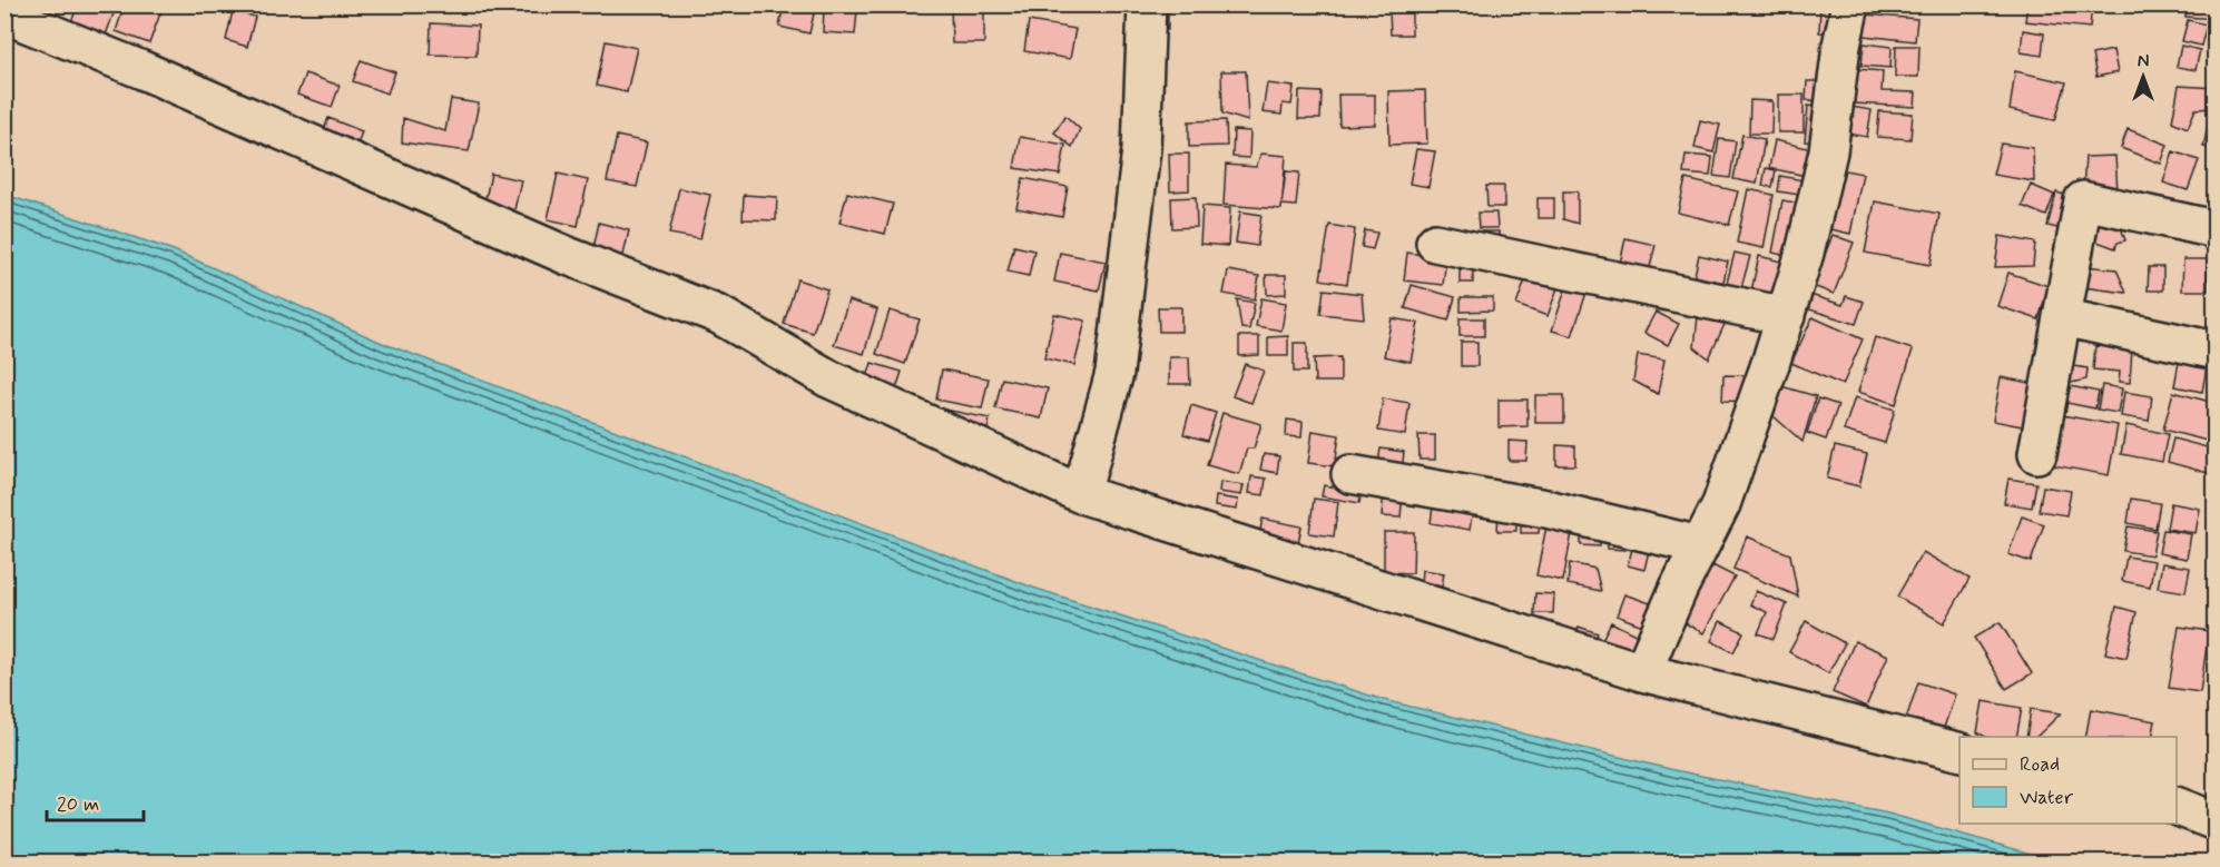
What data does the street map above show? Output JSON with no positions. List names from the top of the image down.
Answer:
{
  "legend": ["Road", "Water"],
  "scale_bar": "20 m",
  "north": "top"
}
